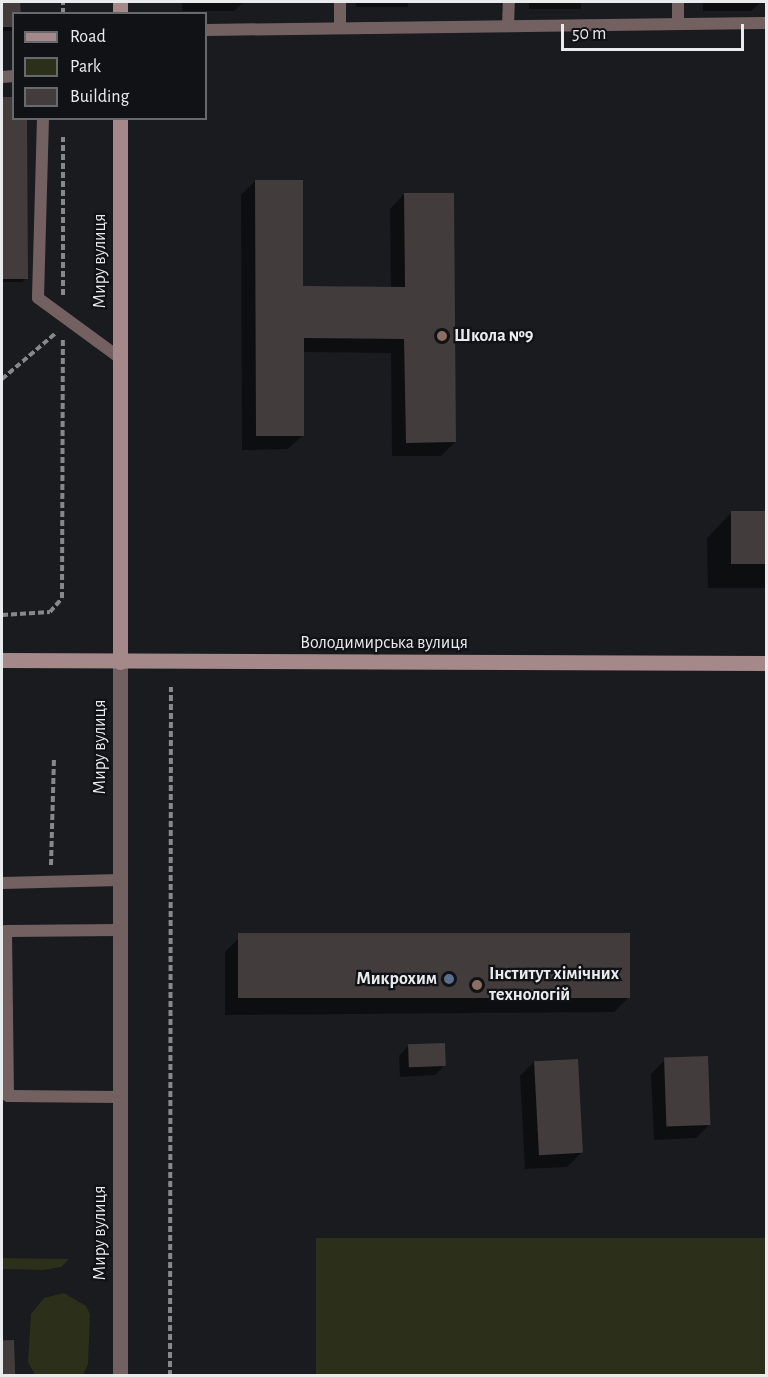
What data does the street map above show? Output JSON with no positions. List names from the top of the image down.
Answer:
{
  "streets": {
    "street": ["Миру вулиця", "Володимирська вулиця"]
  },
  "crossings": [
    ["Миру вулиця", "Володимирська вулиця"]
  ],
  "places": ["Школа №9", "Микрохим", "Інститут хімічних технологій"],
  "legend": ["Road", "Park", "Building"],
  "scale_bar": "50 m"
}
